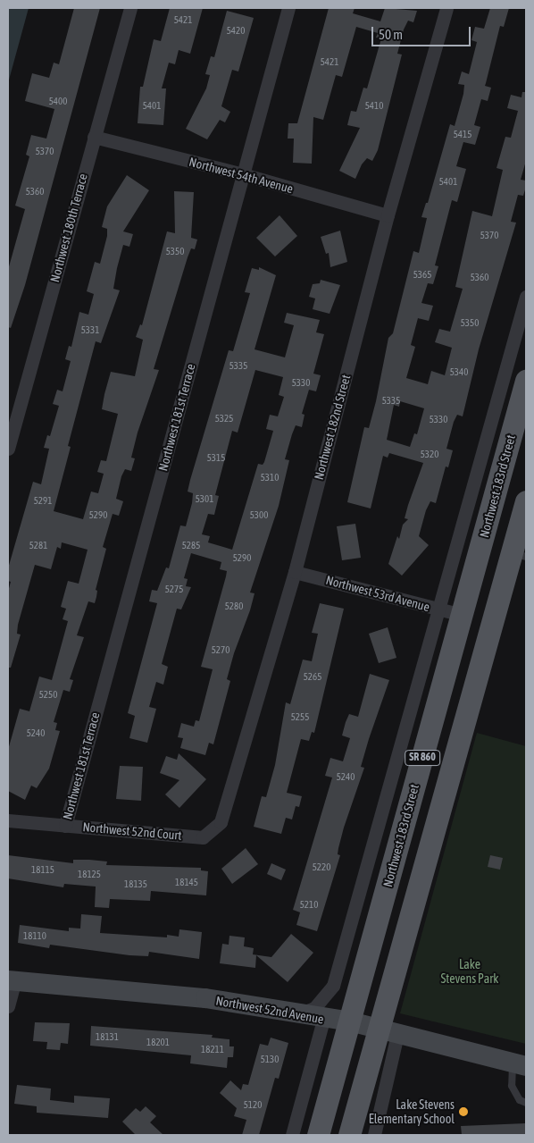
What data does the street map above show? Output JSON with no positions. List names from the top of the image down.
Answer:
{
  "streets": {
    "main road": ["Northwest 183rd Street", "SR 860"],
    "street": [
      "Northwest 54th Avenue",
      "Northwest 180th Terrace",
      "Northwest 181st Terrace",
      "Northwest 182nd Street",
      "Northwest 53rd Avenue",
      "Northwest 52nd Court",
      "Northwest 52nd Avenue"
    ]
  },
  "crossings": [
    ["Northwest 54th Avenue", "Northwest 180th Terrace"],
    ["Northwest 54th Avenue", "Northwest 181st Terrace"],
    ["Northwest 54th Avenue", "Northwest 182nd Street"],
    ["Northwest 181st Terrace", "Northwest 52nd Court"],
    ["Northwest 182nd Street", "Northwest 53rd Avenue"],
    ["Northwest 182nd Street", "Northwest 52nd Court"],
    ["Northwest 183rd Street", "Northwest 53rd Avenue"],
    ["Northwest 183rd Street", "Northwest 52nd Avenue"],
    ["SR 860", "Northwest 52nd Avenue"]
  ],
  "parks": ["Lake Stevens Park"],
  "places": ["Lake Stevens Elementary School"],
  "house_numbers": [
    "5421",
    "5420",
    "5421",
    "5400",
    "5401",
    "5410",
    "5415",
    "5370",
    "5401",
    "5360",
    "5370",
    "5350",
    "5365",
    "5360",
    "5350",
    "5331",
    "5335",
    "5340",
    "5330",
    "5335",
    "5325",
    "5330",
    "5320",
    "5315",
    "5310",
    "5301",
    "5291",
    "5290",
    "5300",
    "5281",
    "5285",
    "5290",
    "5275",
    "5280",
    "5270",
    "5265",
    "5250",
    "5255",
    "5240",
    "5240",
    "5220",
    "18115",
    "18125",
    "18145",
    "18135",
    "5210",
    "18110",
    "18131",
    "18201",
    "18211",
    "5130",
    "5120"
  ],
  "scale_bar": "50 m"
}
